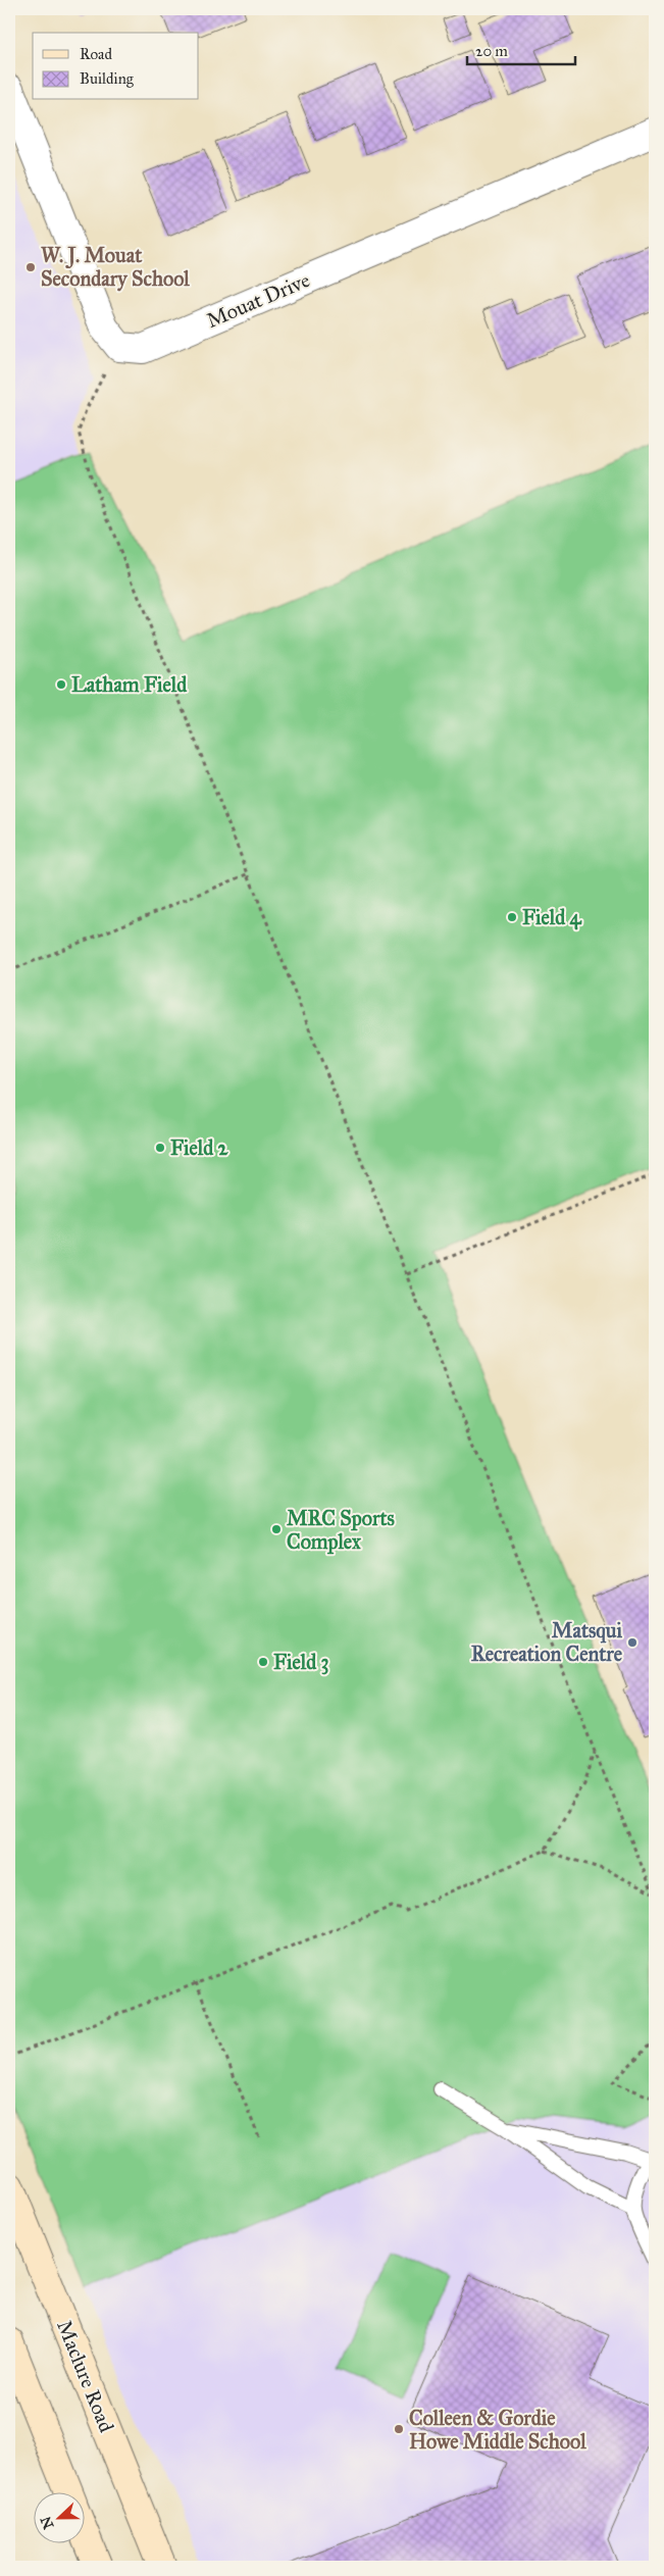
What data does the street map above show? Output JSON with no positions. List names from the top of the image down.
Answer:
{
  "streets": {
    "main road": ["Maclure Road"],
    "street": ["Mouat Drive"]
  },
  "places": [
    "W. J. Mouat Secondary School",
    "Latham Field",
    "Field 4",
    "Field 2",
    "MRC Sports Complex",
    "Matsqui Recreation Centre",
    "Field 3",
    "Colleen & Gordie Howe Middle School"
  ],
  "legend": ["Road", "Building"],
  "scale_bar": "20 m",
  "north": "left"
}
